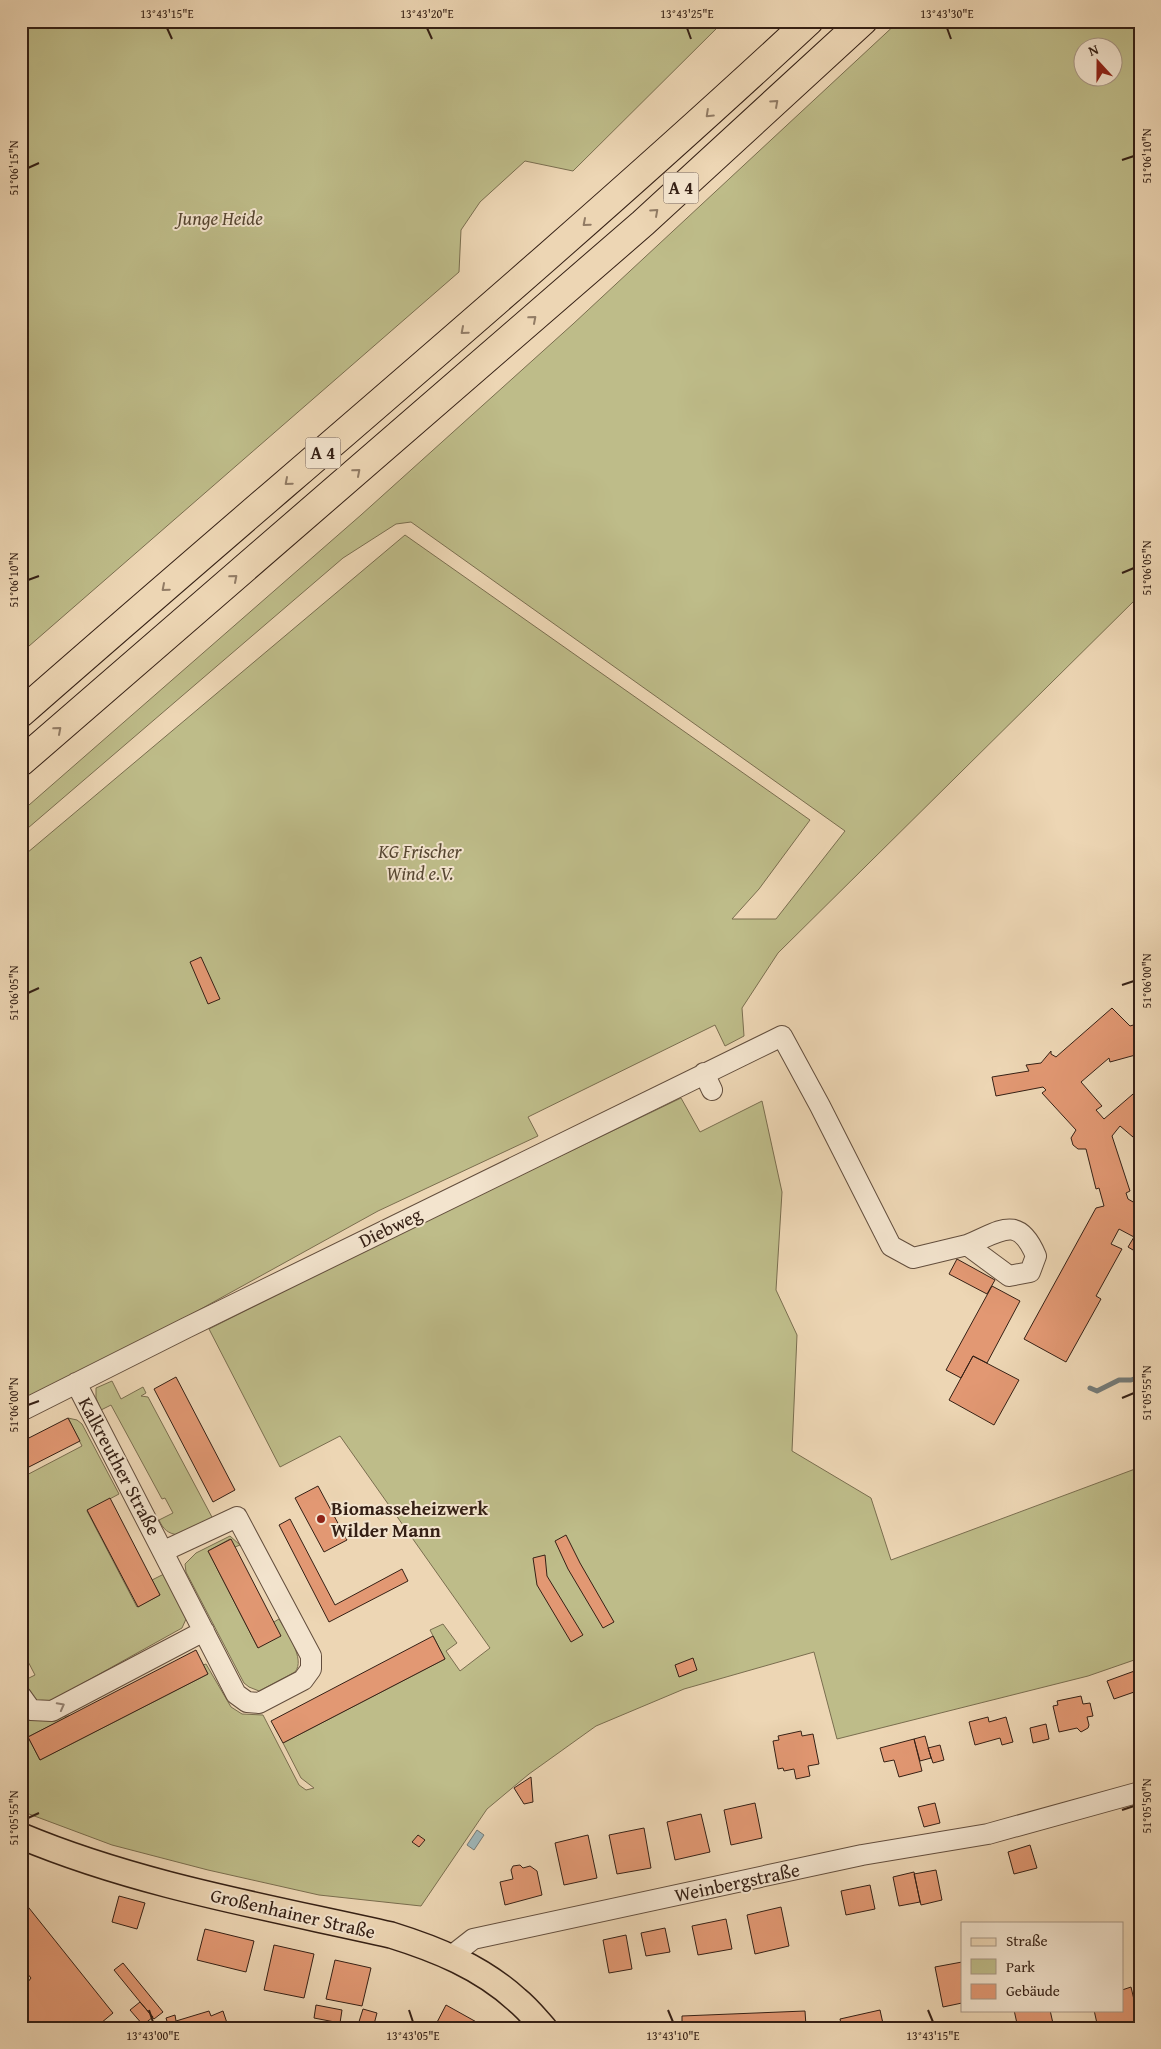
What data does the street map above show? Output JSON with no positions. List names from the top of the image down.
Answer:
{
  "streets": {
    "highway": ["A 4"],
    "main road": ["Großenhainer Straße"],
    "street": ["Diebweg", "Kalkreuther Straße", "Weinbergstraße"]
  },
  "crossings": [
    ["Diebweg", "Kalkreuther Straße"],
    ["Weinbergstraße", "Großenhainer Straße"]
  ],
  "parks": ["Junge Heide", "KG Frischer Wind e.V."],
  "places": ["Biomasseheizwerk Wilder Mann"],
  "legend": ["Straße", "Park", "Gebäude"],
  "north": "top",
  "coordinates": [
    "13°43'15\"E",
    "13°43'20\"E",
    "13°43'25\"E",
    "13°43'30\"E",
    "51°06'10\"N",
    "51°06'15\"N",
    "51°06'05\"N",
    "51°06'00\"N",
    "51°05'55\"N",
    "51°05'50\"N",
    "13°43'00\"E",
    "13°43'05\"E",
    "13°43'10\"E"
  ]
}
